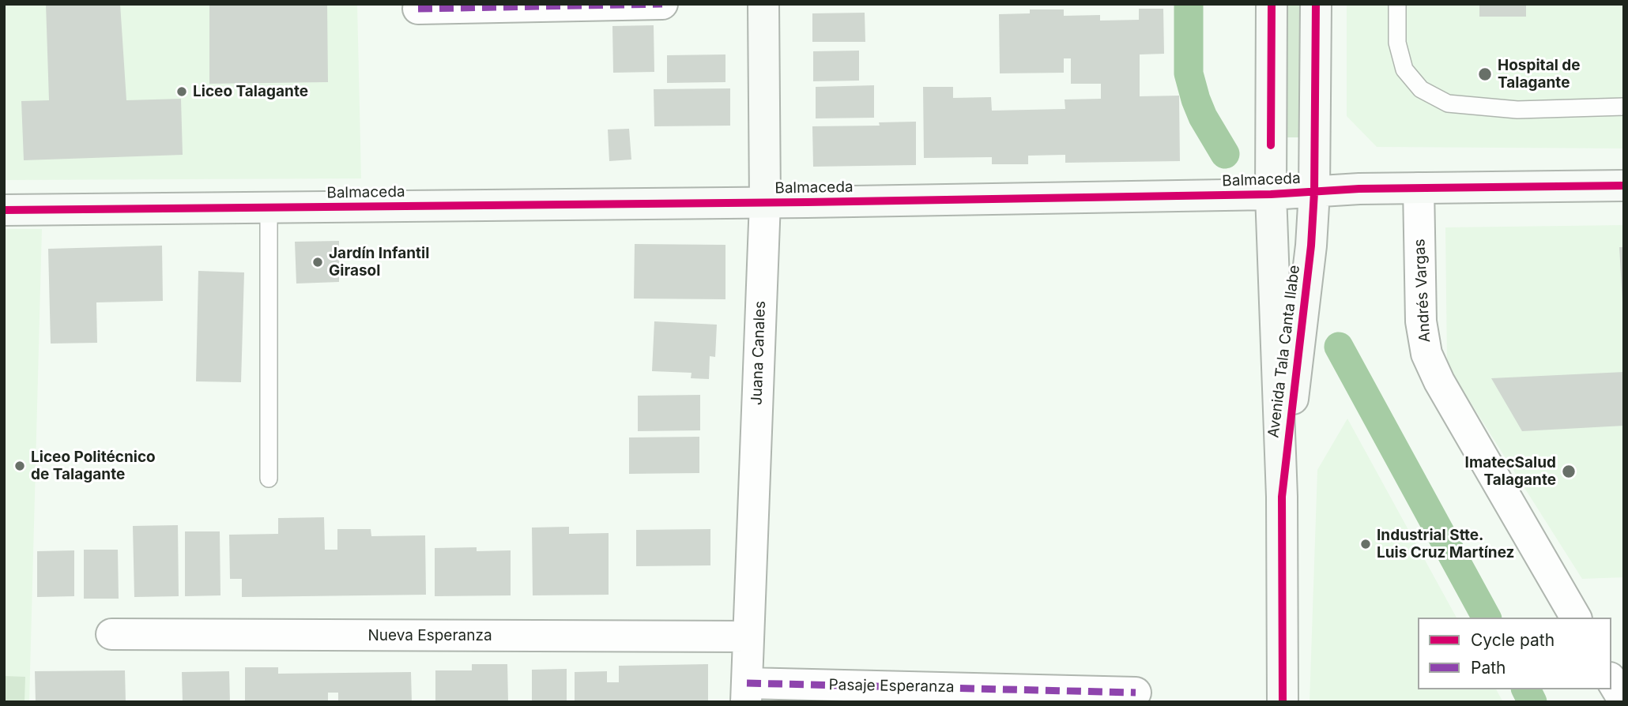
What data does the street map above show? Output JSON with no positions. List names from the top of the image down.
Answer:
{
  "streets": {
    "street": [
      "Balmaceda",
      "Andrés Vargas",
      "Avenida Tala Canta Ilabe",
      "Juana Canales",
      "Nueva Esperanza",
      "Pasaje Esperanza"
    ]
  },
  "crossings": [
    ["Balmaceda", "Andrés Vargas"],
    ["Balmaceda", "Avenida Tala Canta Ilabe"],
    ["Balmaceda", "Juana Canales"],
    ["Juana Canales", "Nueva Esperanza"],
    ["Juana Canales", "Pasaje Esperanza"]
  ],
  "places": [
    "Hospital de Talagante",
    "Liceo Talagante",
    "Jardín Infantil Girasol",
    "Liceo Politécnico de Talagante",
    "ImatecSalud Talagante",
    "Industrial Stte. Luis Cruz Martínez"
  ],
  "legend": ["Cycle path", "Path"]
}
